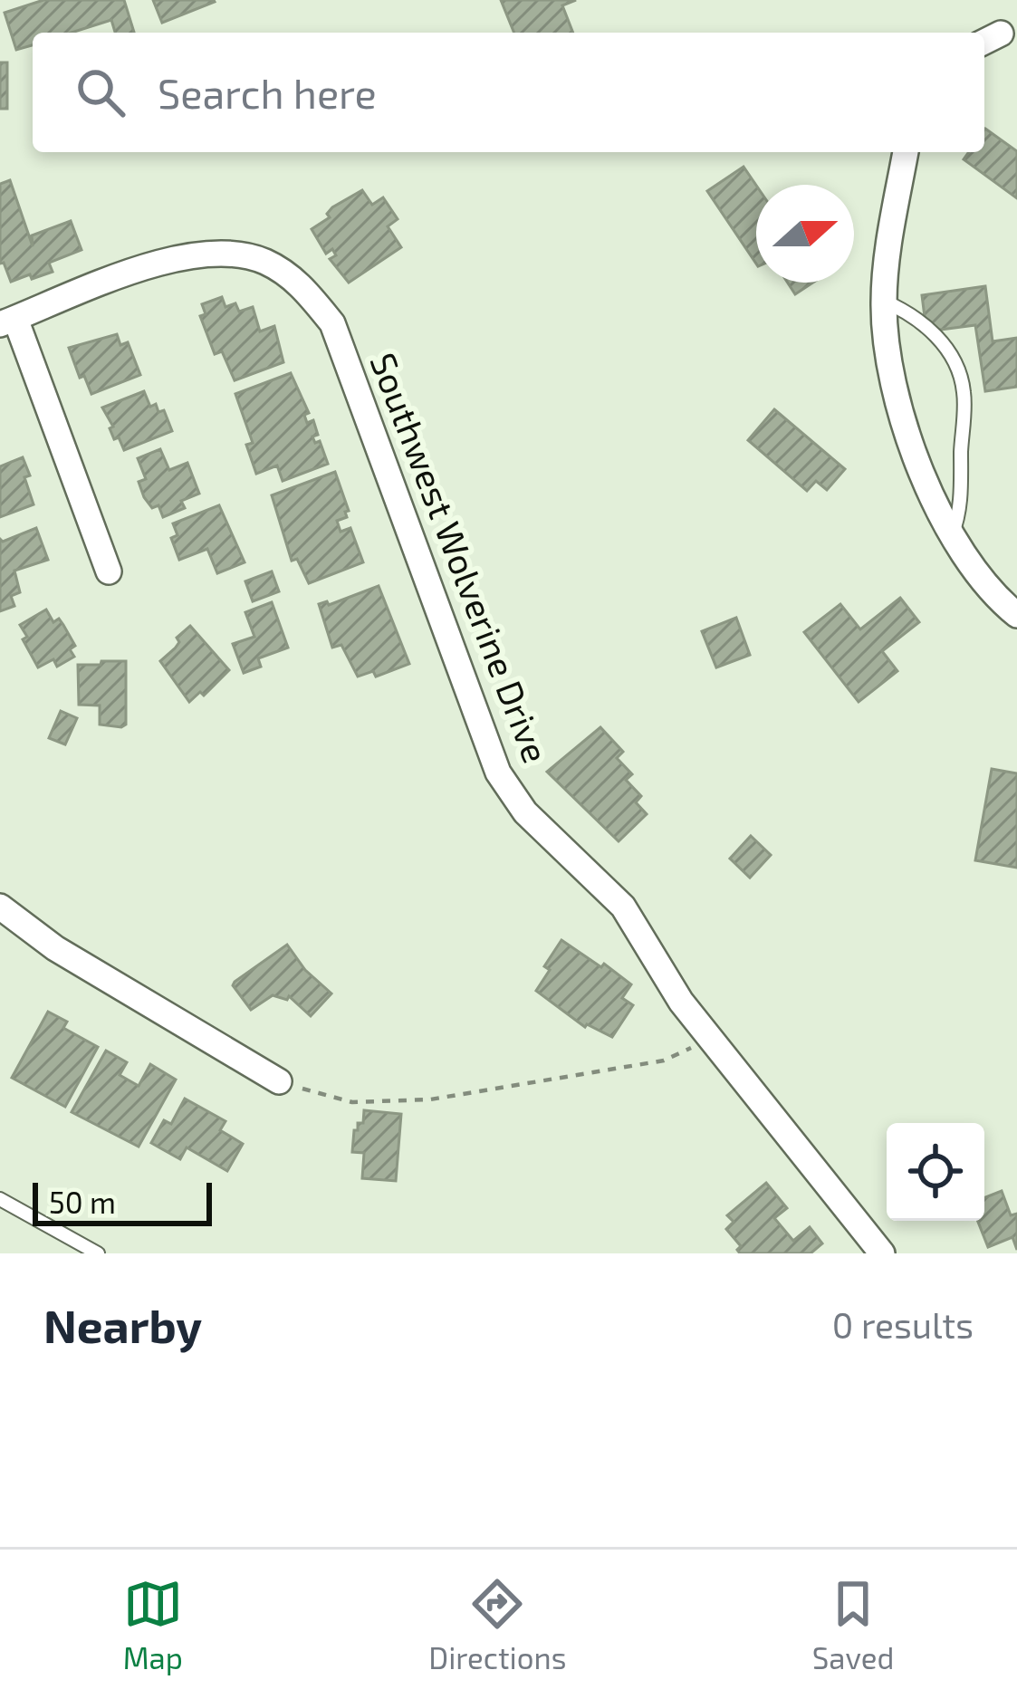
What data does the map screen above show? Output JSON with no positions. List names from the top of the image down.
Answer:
{
  "streets": {
    "street": ["Southwest Wolverine Drive"]
  },
  "scale_bar": "50 m",
  "north": "right",
  "page": {
    "search": "Search here",
    "scale": "50 m",
    "heading": ["Nearby", "0 results"],
    "nav": ["Map", "Directions", "Saved"]
  }
}
